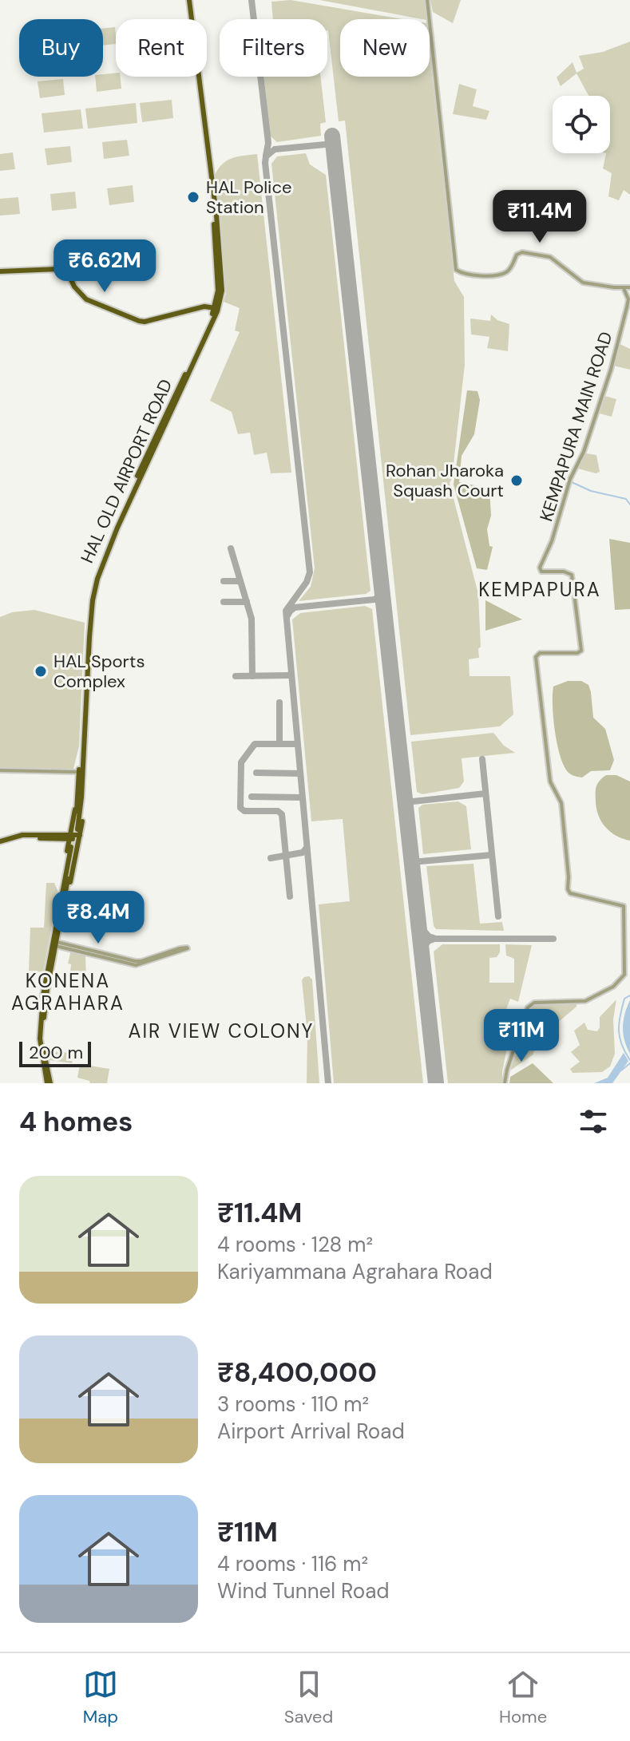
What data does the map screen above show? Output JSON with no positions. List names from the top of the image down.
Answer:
{
  "streets": {
    "main road": ["HAL OLD AIRPORT ROAD"],
    "street": ["KEMPAPURA MAIN ROAD"]
  },
  "districts": ["KEMPAPURA", "KONENA AGRAHARA", "AIR VIEW COLONY"],
  "places": ["HAL Police Station", "Rohan Jharoka Squash Court", "HAL Sports Complex"],
  "scale_bar": "200 m",
  "page": {
    "chip": [
      "Buy",
      "Rent",
      "Filters",
      "New"
    ],
    "price": [
      "₹11.4M",
      "₹6.62M",
      "₹8.4M",
      "₹11M"
    ],
    "scale": "200 m",
    "heading": "4 homes",
    "list": [
      {
        "name": "₹11.4M",
        "note": "4 rooms · 128 m² · Kariyammana Agrahara Road"
      },
      {
        "name": "₹8,400,000",
        "note": "3 rooms · 110 m² · Airport Arrival Road"
      },
      {
        "name": "₹11M",
        "note": "4 rooms · 116 m² · Wind Tunnel Road"
      }
    ],
    "tabs": ["Map", "Saved", "Home"]
  }
}
